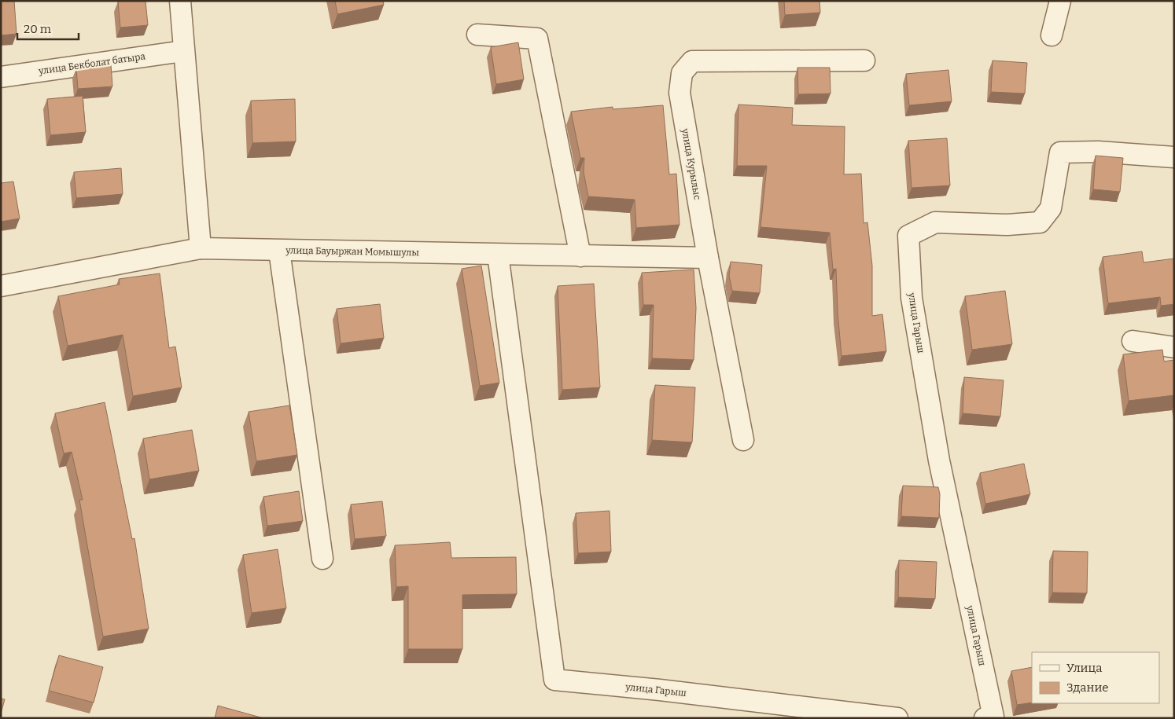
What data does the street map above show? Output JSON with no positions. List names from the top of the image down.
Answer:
{
  "streets": {
    "street": [
      "улица Бекболат батыра",
      "улица Курылыс",
      "улица Бауыржан Момышулы",
      "улица Гарыш"
    ]
  },
  "crossings": [
    ["улица Курылыс", "улица Бауыржан Момышулы"],
    ["улица Бауыржан Момышулы", "улица Гарыш"]
  ],
  "legend": ["Улица", "Здание"],
  "scale_bar": "20 m"
}
